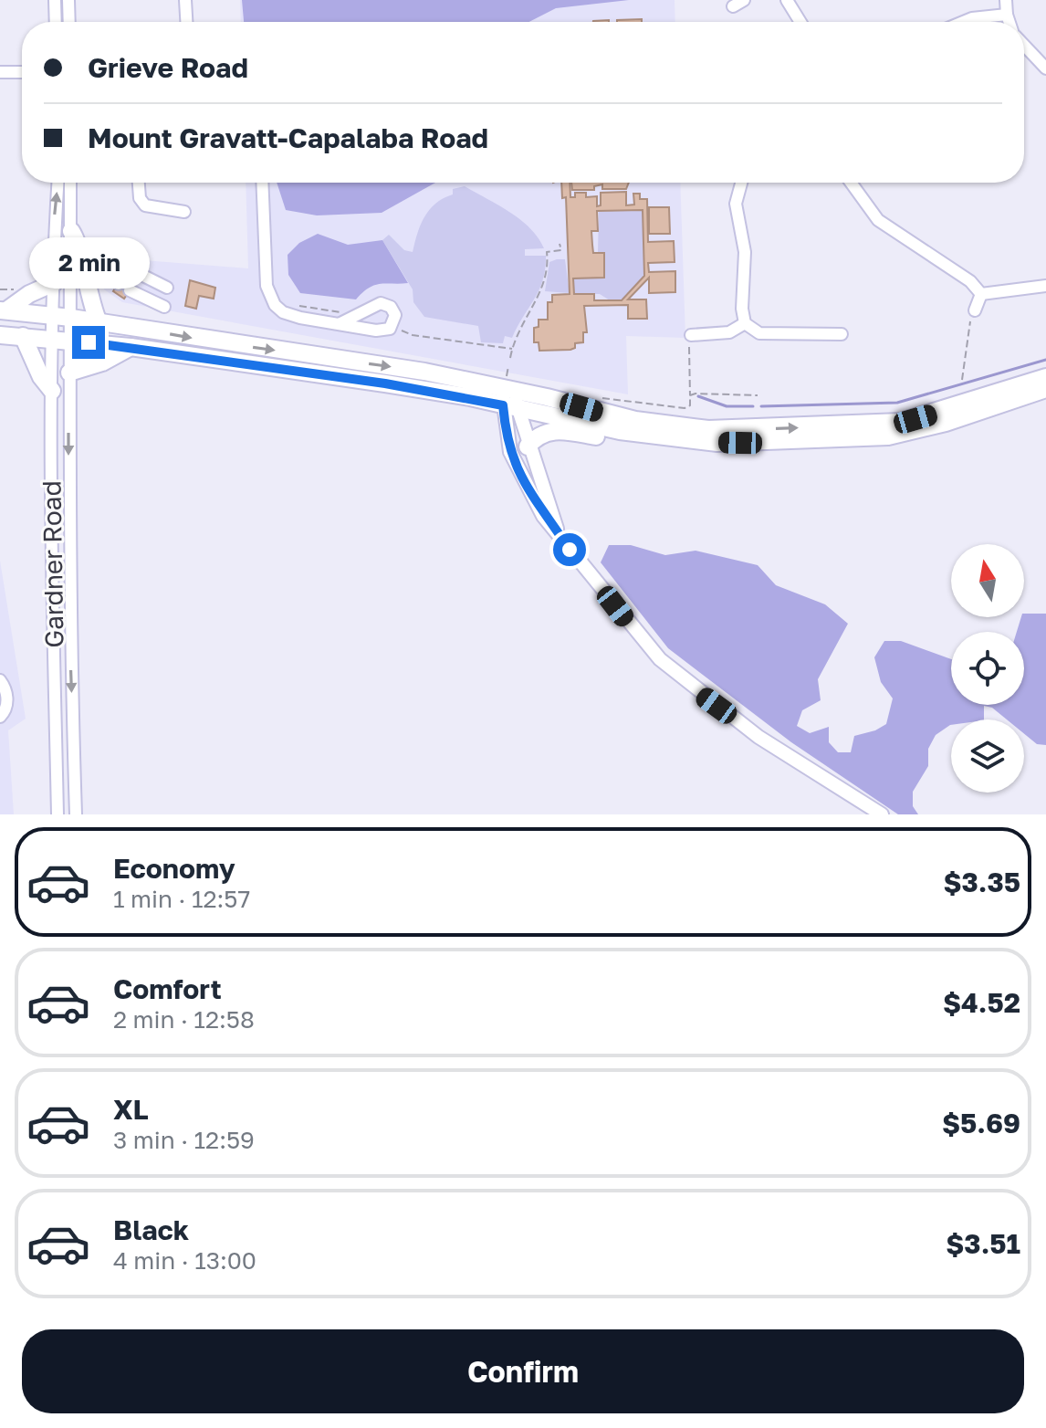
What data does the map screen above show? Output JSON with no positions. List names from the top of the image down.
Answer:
{
  "streets": {
    "street": ["Gardner Road"]
  },
  "north": "top",
  "page": {
    "banner": ["Grieve Road", "Mount Gravatt-Capalaba Road"],
    "bubble": "2 min",
    "list": [
      {
        "name": "Economy",
        "note": "1 min · 12:57",
        "value": "$3.35"
      },
      {
        "name": "Comfort",
        "note": "2 min · 12:58",
        "value": "$4.52"
      },
      {
        "name": "XL",
        "note": "3 min · 12:59",
        "value": "$5.69"
      },
      {
        "name": "Black",
        "note": "4 min · 13:00",
        "value": "$3.51"
      }
    ],
    "buttons": "Confirm"
  }
}
